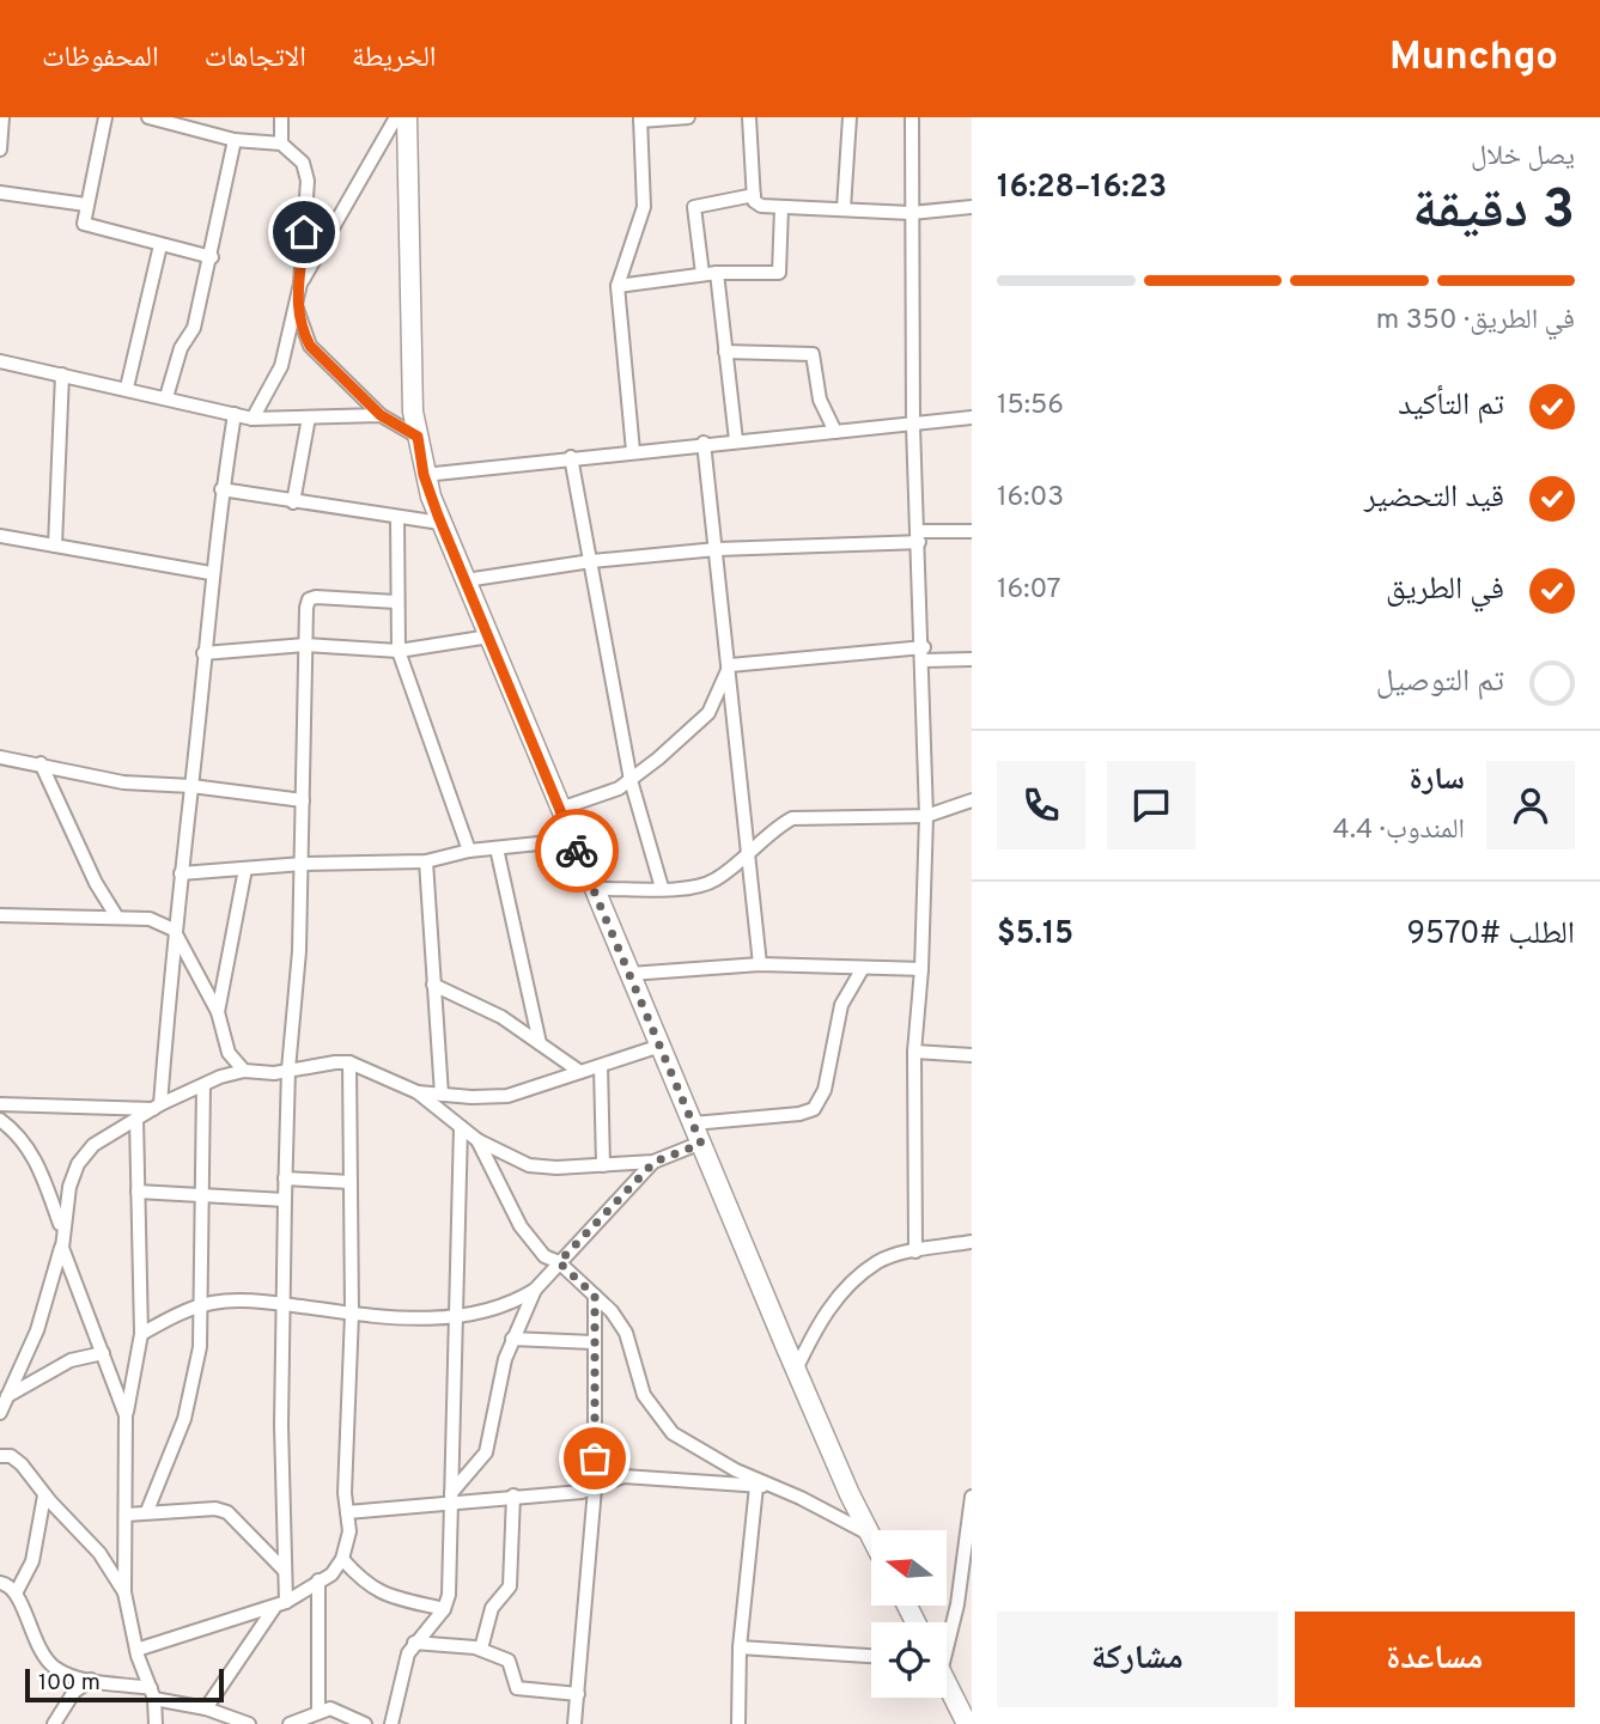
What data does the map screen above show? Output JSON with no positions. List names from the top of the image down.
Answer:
{
  "scale_bar": "100 m",
  "north": "left",
  "page": {
    "header": "Munchgo",
    "nav": ["الخريطة", "الاتجاهات", "المحفوظات"],
    "heading": ["3 دقيقة", "يصل خلال", "16:23–16:28"],
    "panel": [
      "سارة",
      "المندوب · 4.4",
      "الطلب #9570",
      "$5.15"
    ],
    "bar": "في الطريق · 350 m",
    "list": [
      ["تم التأكيد", "15:56"],
      ["قيد التحضير", "16:03"],
      ["في الطريق", "16:07"],
      "تم التوصيل"
    ],
    "buttons": ["مساعدة", "مشاركة"],
    "scale": "100 m"
  }
}
